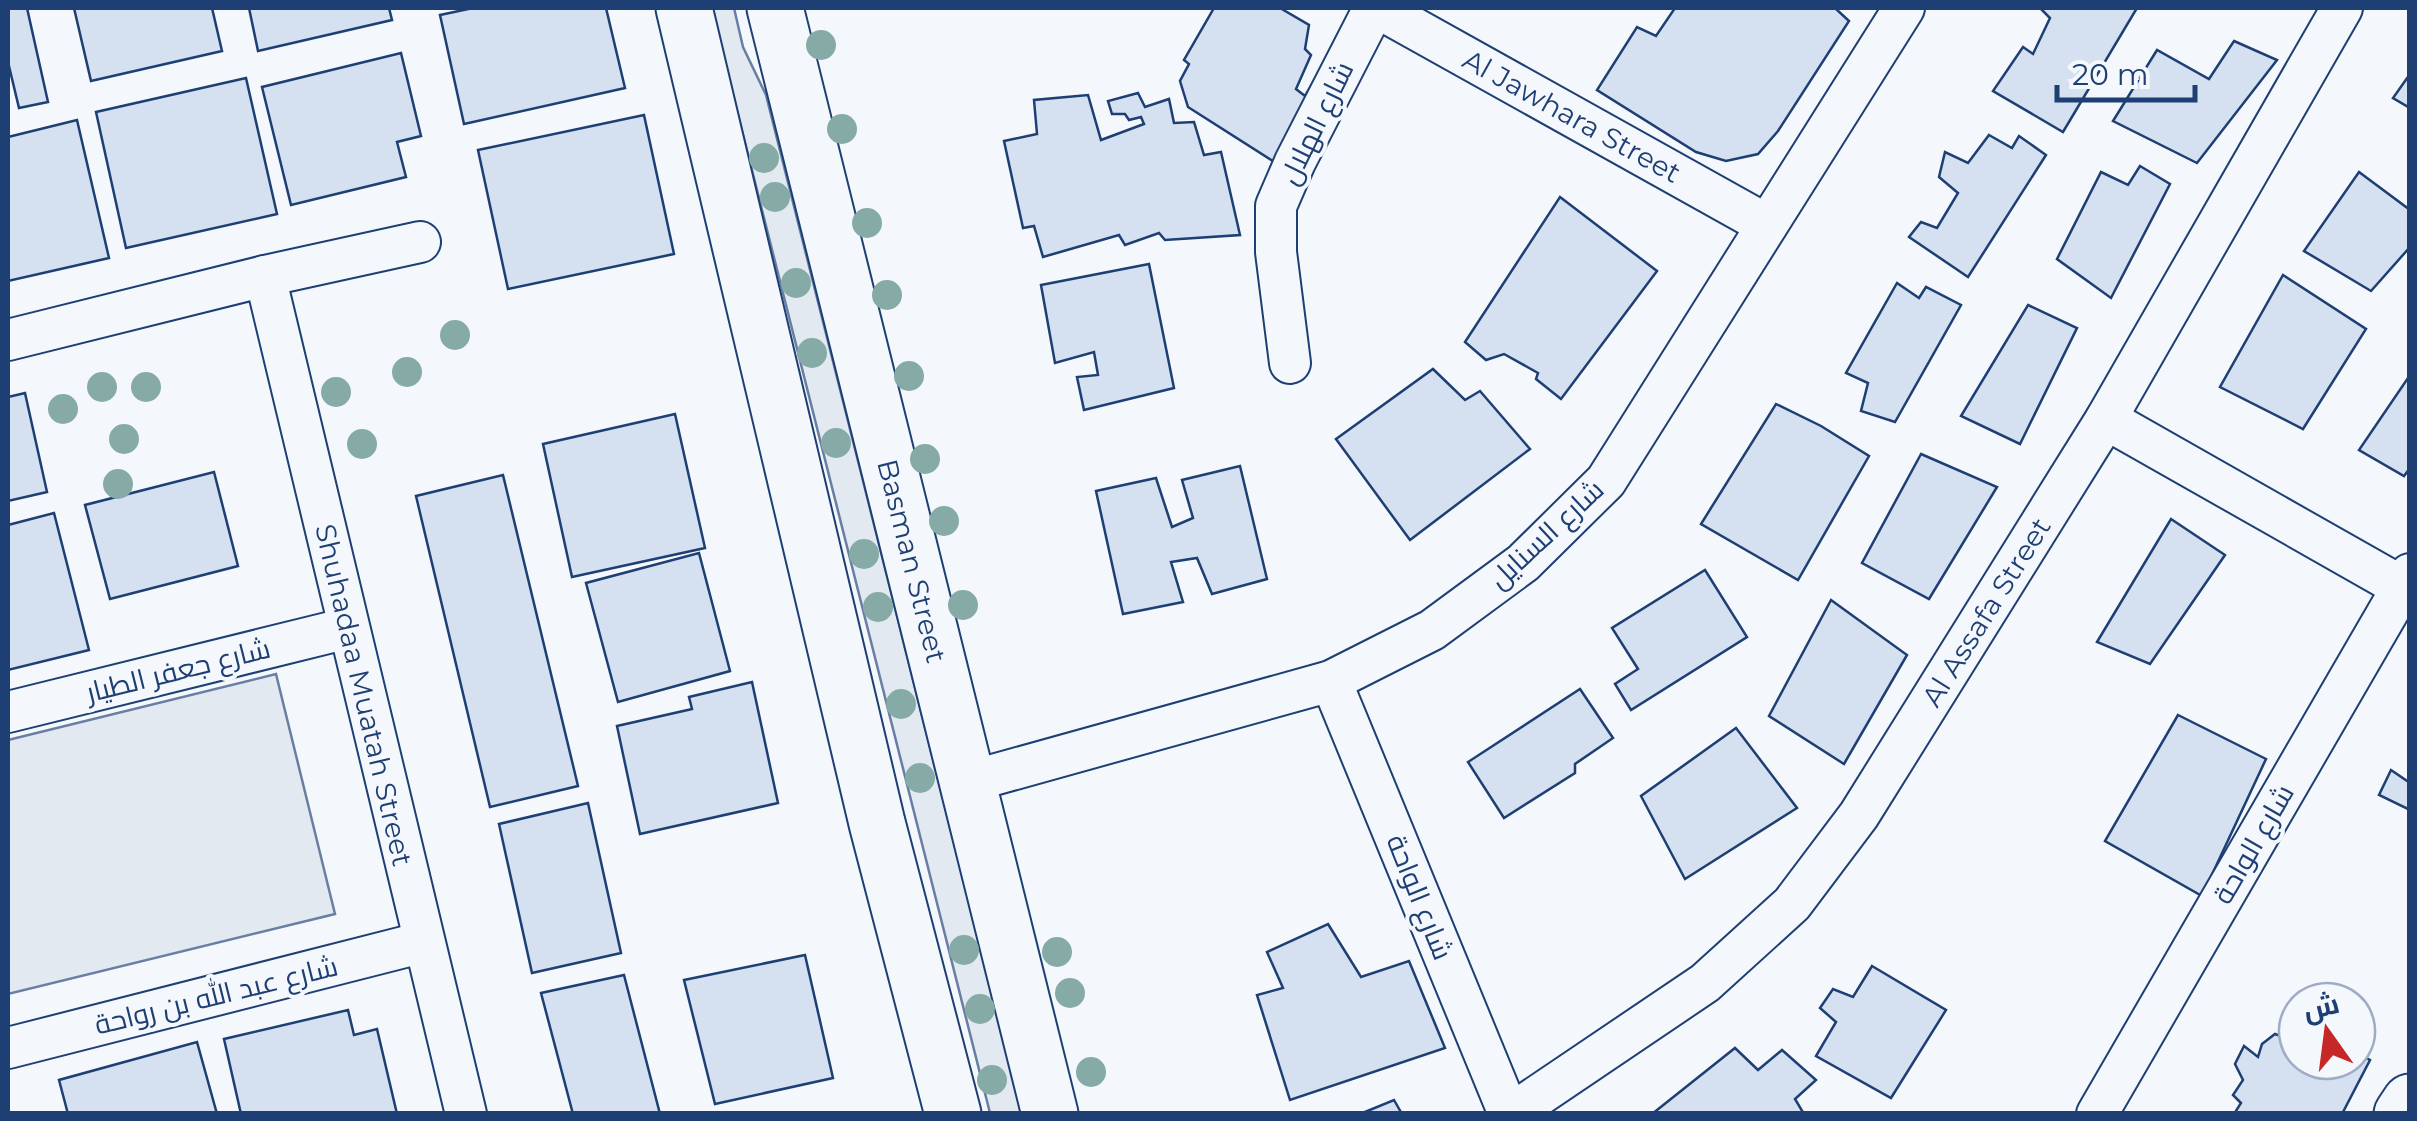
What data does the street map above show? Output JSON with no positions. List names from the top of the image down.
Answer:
{
  "streets": {
    "main road": ["Basman Street"],
    "street": [
      "Al Jawhara Street",
      "شارع الهلال",
      "شارع السنايل",
      "Al Assafa Street",
      "شارع جعفر الطيار",
      "Shuhadaa Muatah Street",
      "شارع الواحة",
      "شارع عبد الله بن رواحة"
    ]
  },
  "crossings": [
    ["Al Jawhara Street", "شارع الهلال"],
    ["Al Jawhara Street", "شارع السنايل"],
    ["شارع السنايل", "Basman Street"],
    ["شارع السنايل", "شارع الواحة"],
    ["Al Assafa Street", "شارع الواحة"],
    ["شارع جعفر الطيار", "Shuhadaa Muatah Street"],
    ["Shuhadaa Muatah Street", "شارع عبد الله بن رواحة"]
  ],
  "scale_bar": "20 m",
  "north": "top"
}
